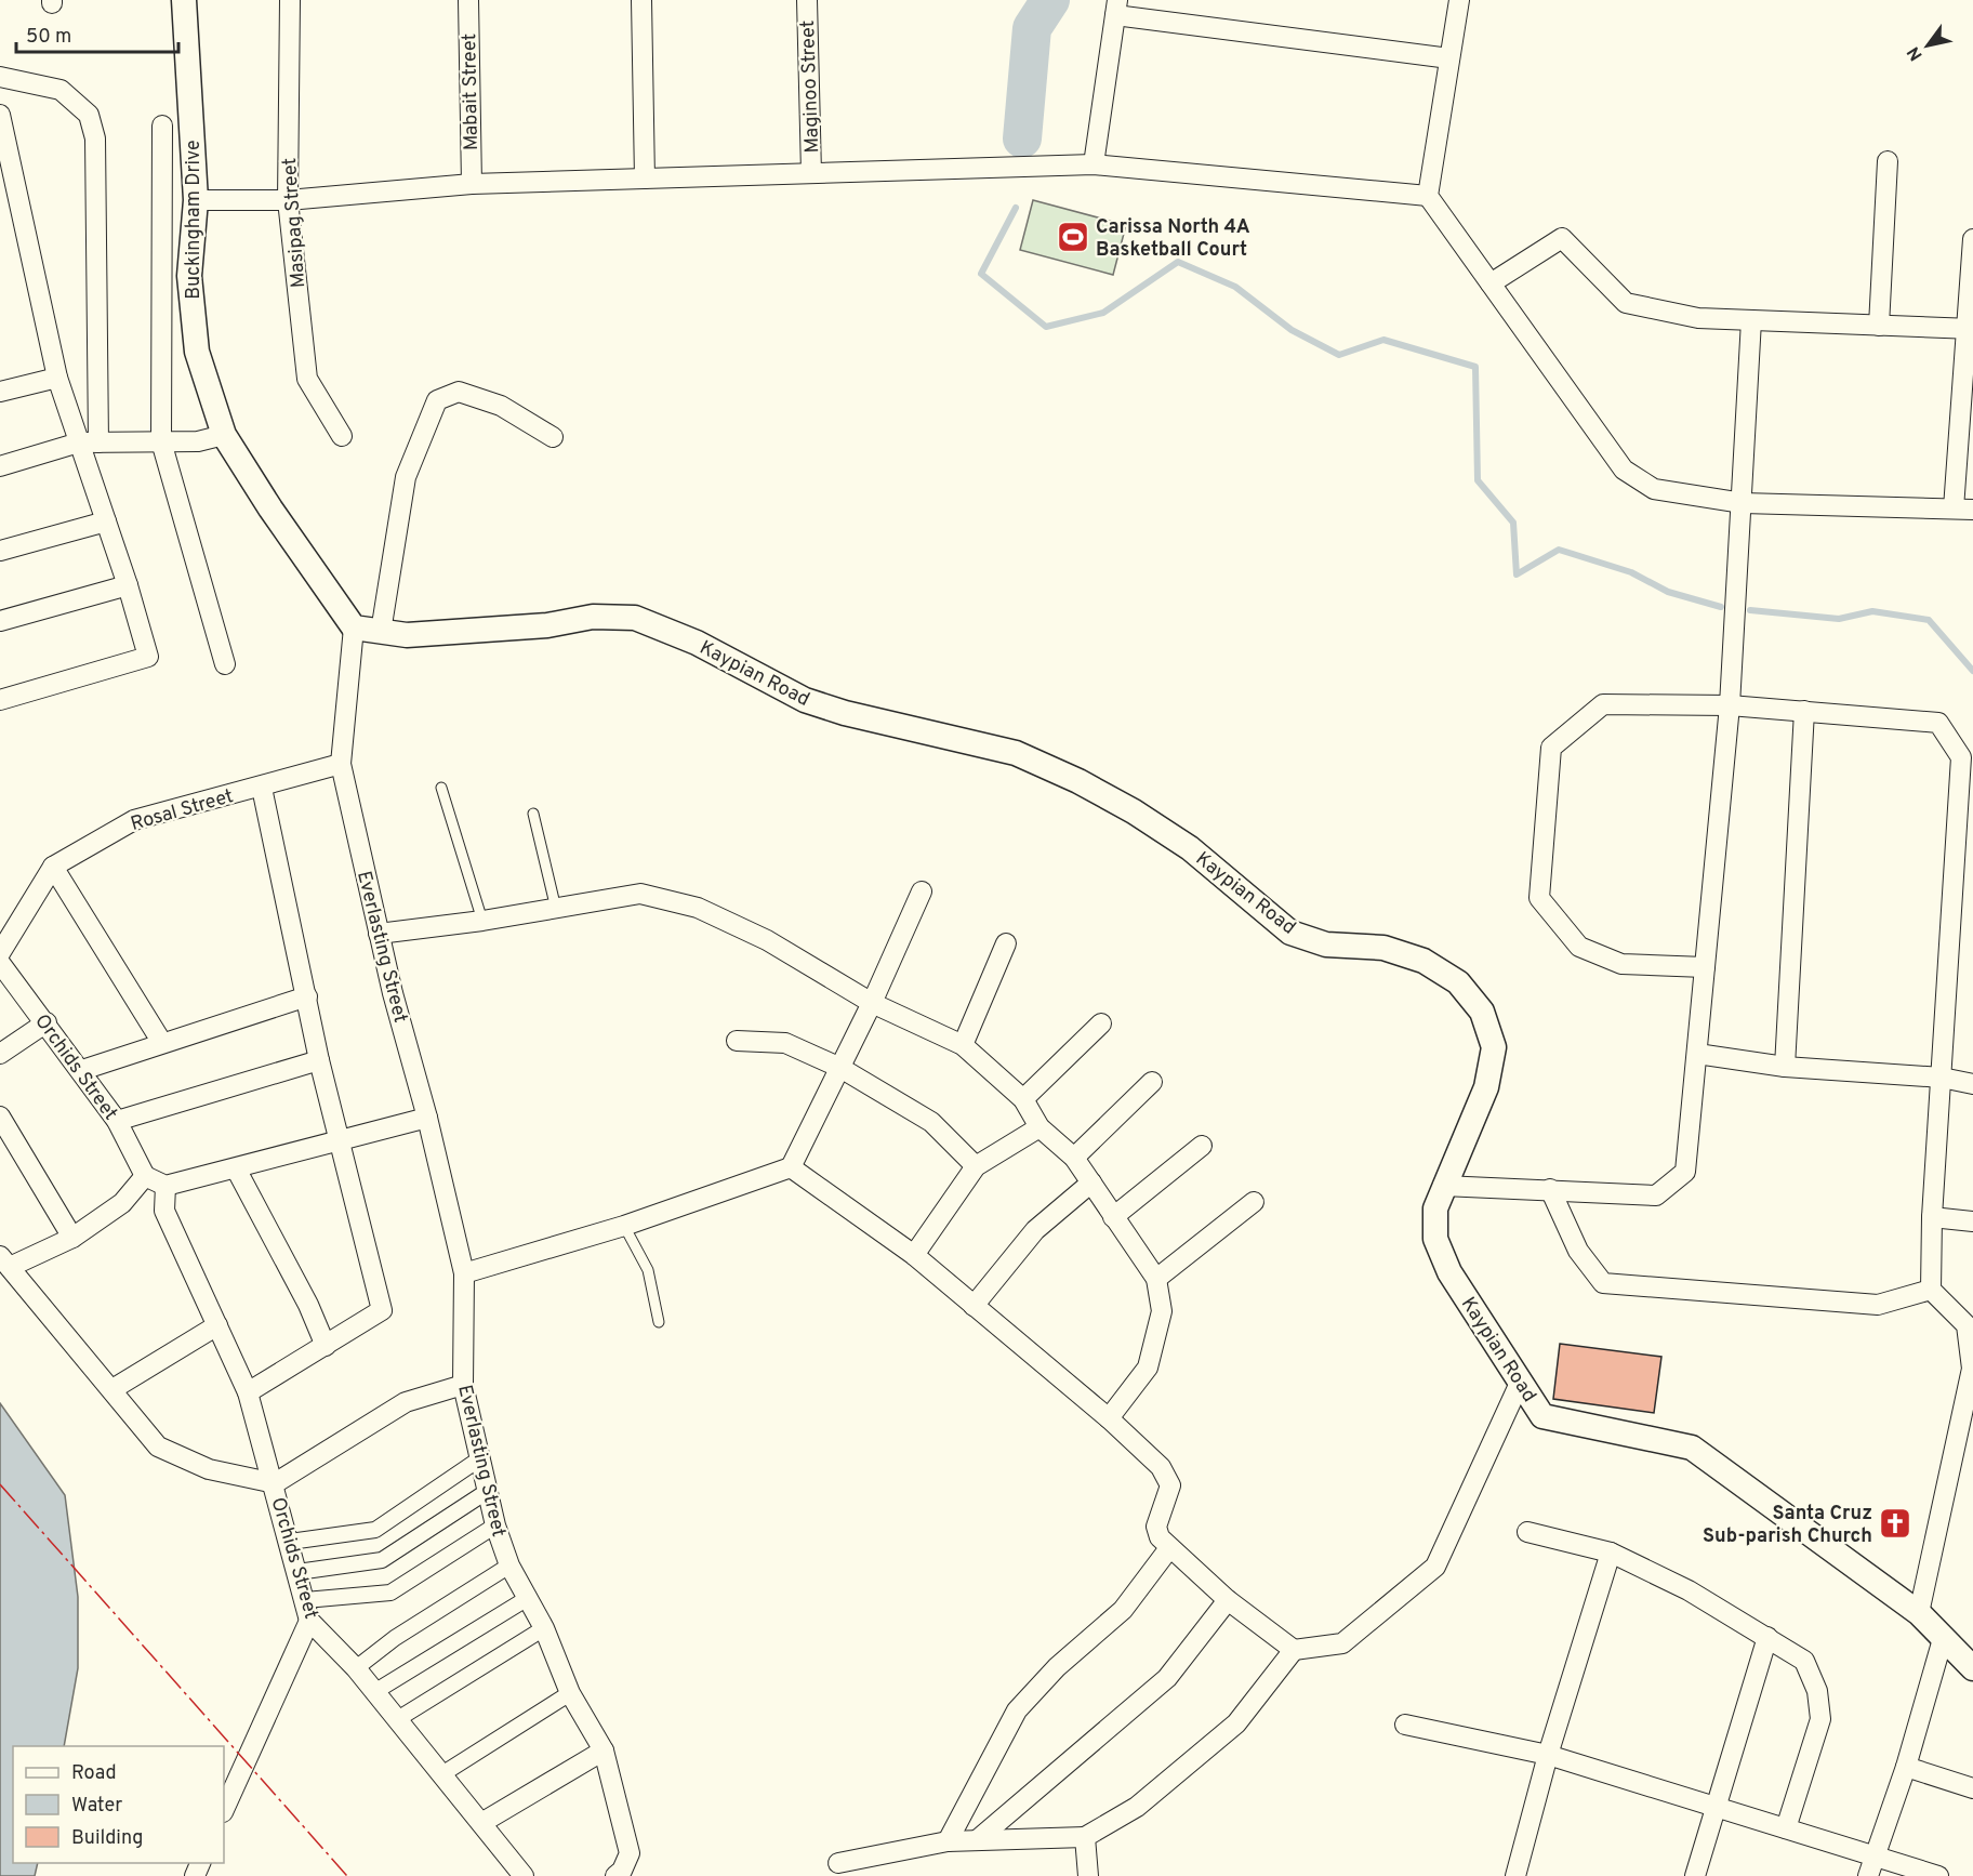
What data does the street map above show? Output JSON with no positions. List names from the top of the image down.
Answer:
{
  "streets": {
    "street": [
      "Maginoo Street",
      "Mabait Street",
      "Buckingham Drive",
      "Masipag Street",
      "Kaypian Road",
      "Rosal Street",
      "Everlasting Street",
      "Orchids Street"
    ]
  },
  "crossings": [
    ["Buckingham Drive", "Kaypian Road"],
    ["Buckingham Drive", "Everlasting Street"],
    ["Kaypian Road", "Everlasting Street"],
    ["Rosal Street", "Everlasting Street"]
  ],
  "places": {
    "sports": ["Carissa North 4A Basketball Court"],
    "church": ["Santa Cruz Sub-parish Church"]
  },
  "legend": ["Road", "Water", "Building"],
  "scale_bar": "50 m",
  "north": "bottom left"
}
